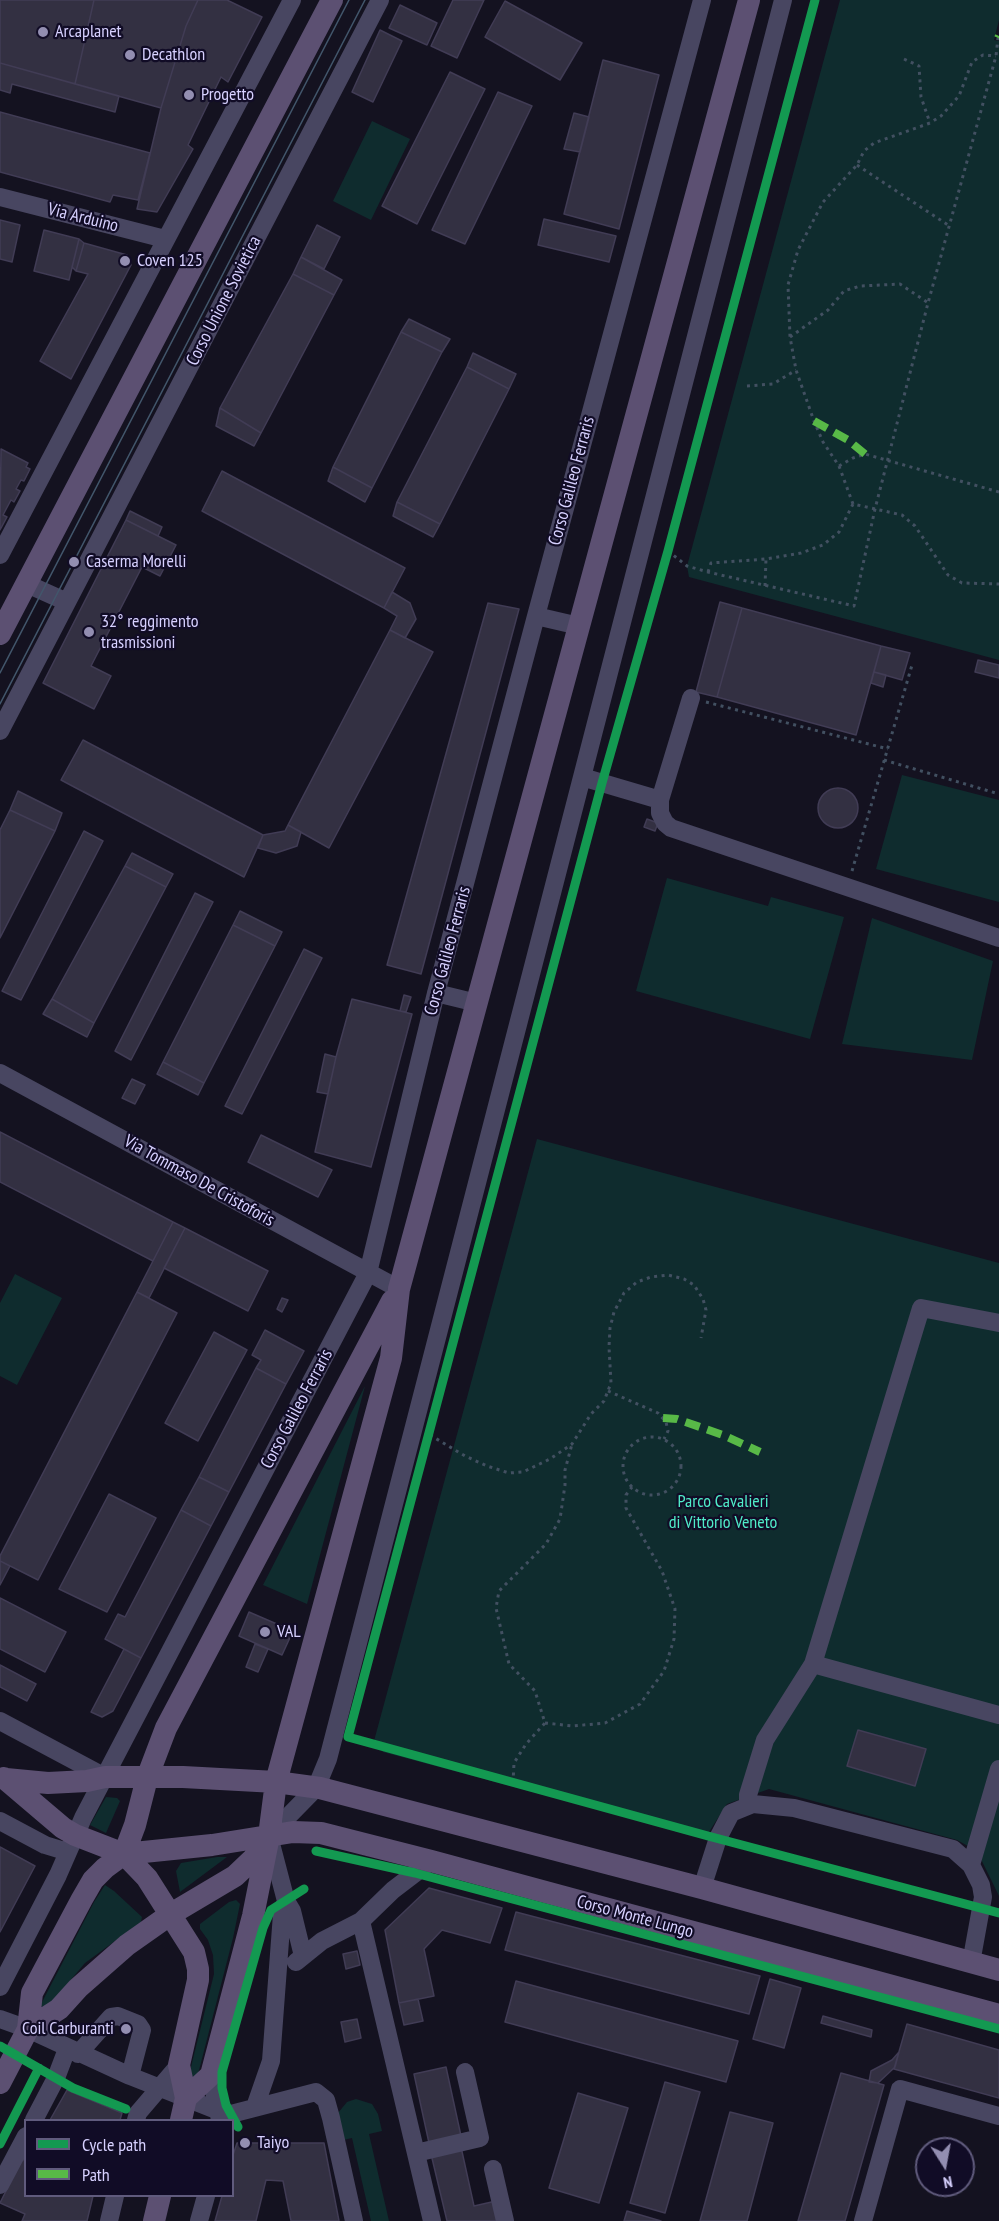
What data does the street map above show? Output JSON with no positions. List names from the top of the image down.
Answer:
{
  "streets": {
    "main road": ["Corso Galileo Ferraris", "Corso Monte Lungo"],
    "street": ["Via Arduino", "Corso Unione Sovietica", "Via Tommaso De Cristoforis"]
  },
  "crossings": [
    ["Corso Galileo Ferraris", "Via Tommaso De Cristoforis"],
    ["Corso Galileo Ferraris", "Corso Monte Lungo"]
  ],
  "parks": ["Parco Cavalieri di Vittorio Veneto"],
  "places": [
    "Arcaplanet",
    "Decathlon",
    "Progetto",
    "Coven 125",
    "Caserma Morelli",
    "32° reggimento trasmissioni",
    "VAL",
    "Coil Carburanti",
    "Taiyo"
  ],
  "legend": ["Cycle path", "Path"],
  "north": "bottom"
}
